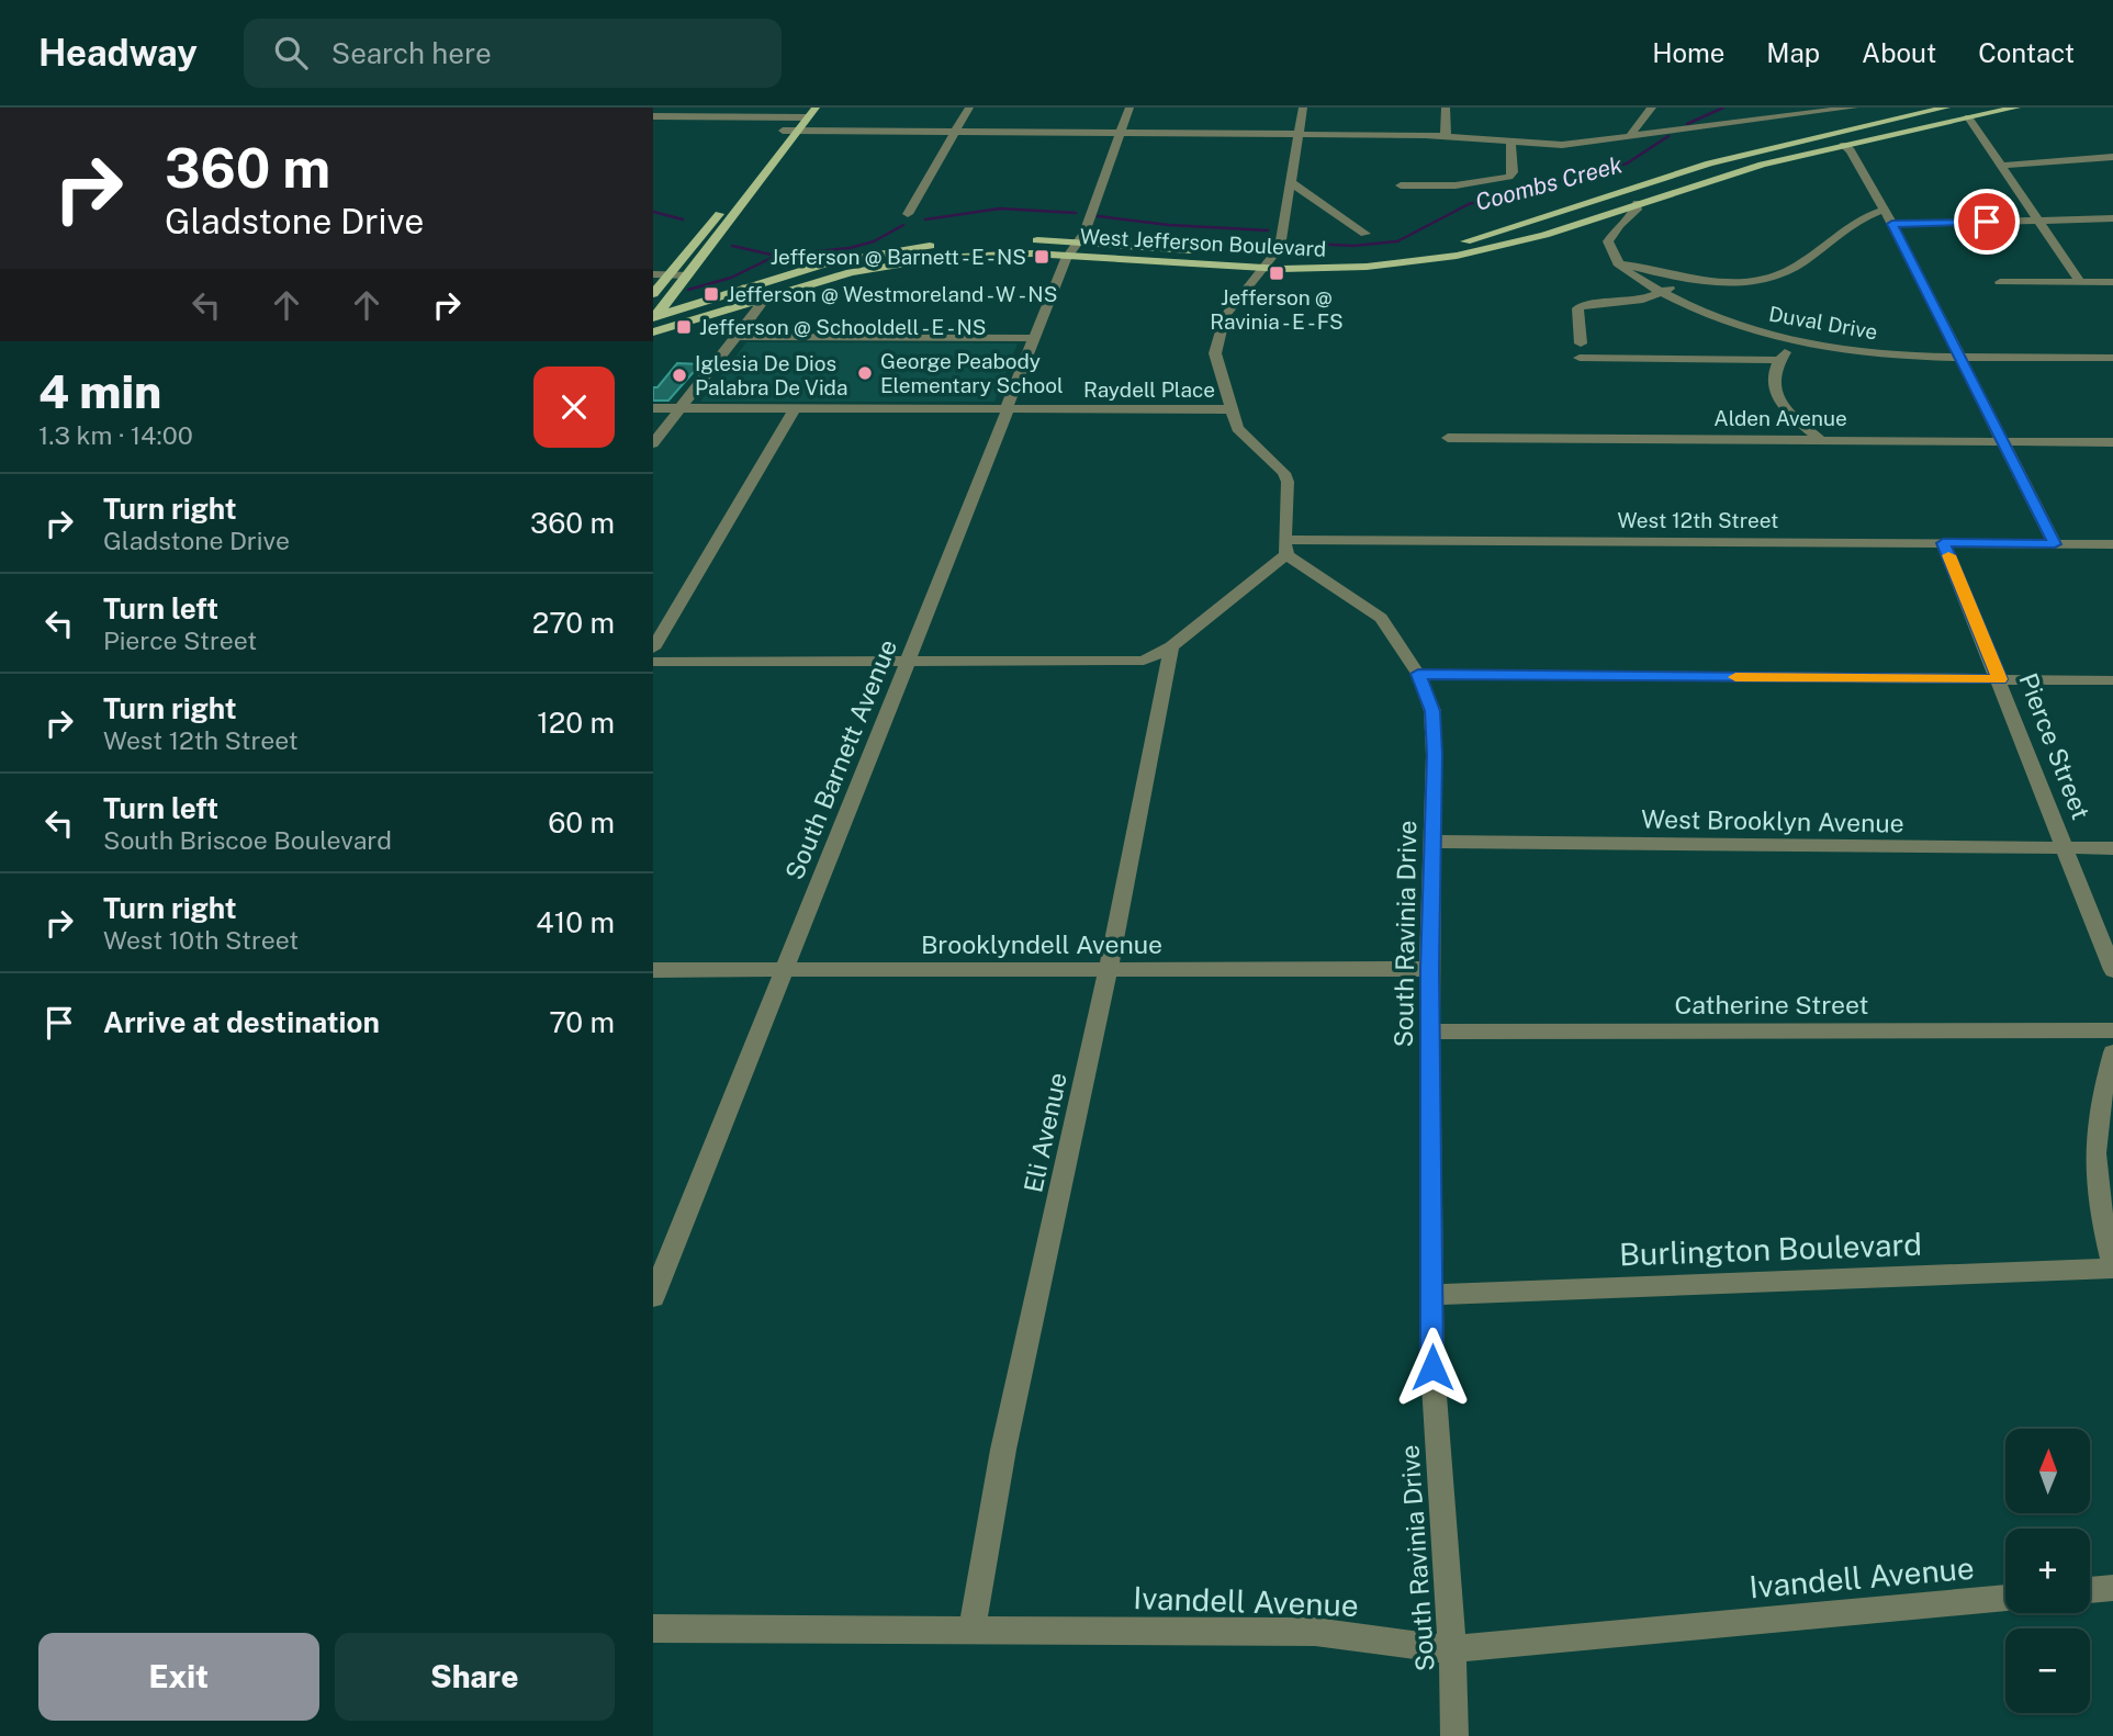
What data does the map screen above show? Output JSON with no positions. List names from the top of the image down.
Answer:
{
  "streets": {
    "main road": ["West Jefferson Boulevard"],
    "street": [
      "Duval Drive",
      "Raydell Place",
      "Alden Avenue",
      "West 12th Street",
      "Pierce Street",
      "South Barnett Avenue",
      "West Brooklyn Avenue",
      "South Ravinia Drive",
      "Brooklyndell Avenue",
      "Catherine Street",
      "Eli Avenue",
      "Burlington Boulevard",
      "Ivandell Avenue"
    ]
  },
  "crossings": [
    ["West Jefferson Boulevard", "South Barnett Avenue"],
    ["Raydell Place", "South Barnett Avenue"],
    ["West 12th Street", "Pierce Street"],
    ["West 12th Street", "South Ravinia Drive"],
    ["Pierce Street", "West Brooklyn Avenue"],
    ["South Barnett Avenue", "Brooklyndell Avenue"],
    ["West Brooklyn Avenue", "South Ravinia Drive"],
    ["South Ravinia Drive", "Brooklyndell Avenue"],
    ["South Ravinia Drive", "Catherine Street"],
    ["South Ravinia Drive", "Burlington Boulevard"],
    ["South Ravinia Drive", "Ivandell Avenue"],
    ["Brooklyndell Avenue", "Eli Avenue"],
    ["Eli Avenue", "Ivandell Avenue"]
  ],
  "water": ["Coombs Creek"],
  "places": {
    "transit": [
      "Jefferson @ Barnett - E - NS",
      "Jefferson @ Ravinia - E - FS",
      "Jefferson @ Westmoreland - W - NS",
      "Jefferson @ Schooldell - E - NS"
    ],
    "other": ["George Peabody Elementary School", "Iglesia De Dios Palabra De Vida"]
  },
  "north": "top",
  "page": {
    "header": "Headway",
    "search": "Search here",
    "nav": [
      "Home",
      "Map",
      "About",
      "Contact"
    ],
    "turn": ["360 m", "Gladstone Drive"],
    "heading": ["4 min", "1.3 km · 14:00"],
    "list": [
      {
        "name": "Turn right",
        "note": "Gladstone Drive",
        "value": "360 m"
      },
      {
        "name": "Turn left",
        "note": "Pierce Street",
        "value": "270 m"
      },
      {
        "name": "Turn right",
        "note": "West 12th Street",
        "value": "120 m"
      },
      {
        "name": "Turn left",
        "note": "South Briscoe Boulevard",
        "value": "60 m"
      },
      {
        "name": "Turn right",
        "note": "West 10th Street",
        "value": "410 m"
      },
      {
        "name": "Arrive at destination",
        "value": "70 m"
      }
    ],
    "map_buttons": ["+", "−"],
    "buttons": ["Exit", "Share"]
  }
}
